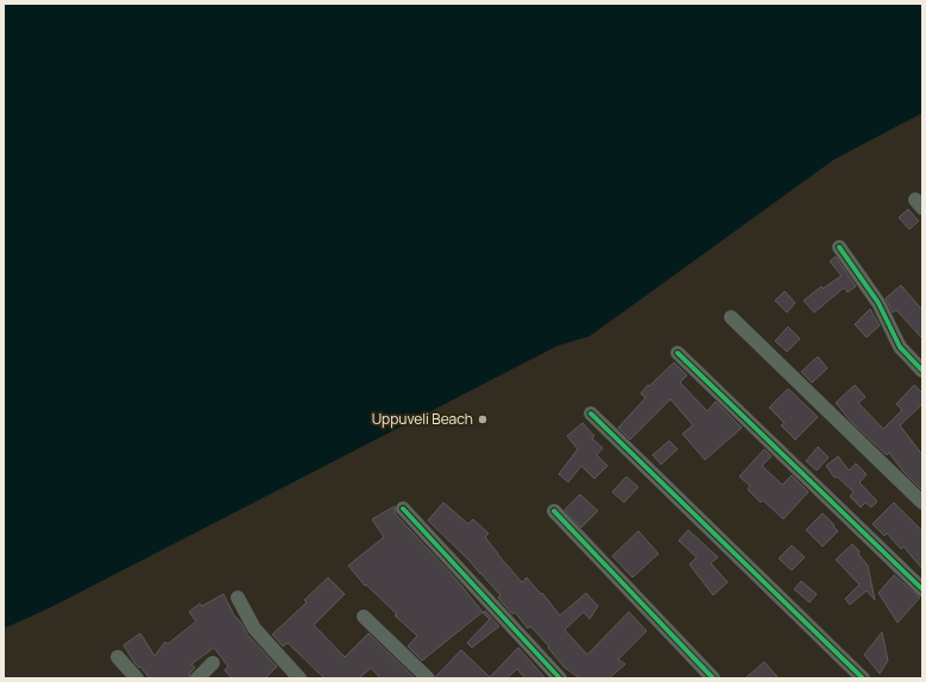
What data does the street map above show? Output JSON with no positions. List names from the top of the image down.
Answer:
{
  "places": ["Uppuveli Beach"]
}
